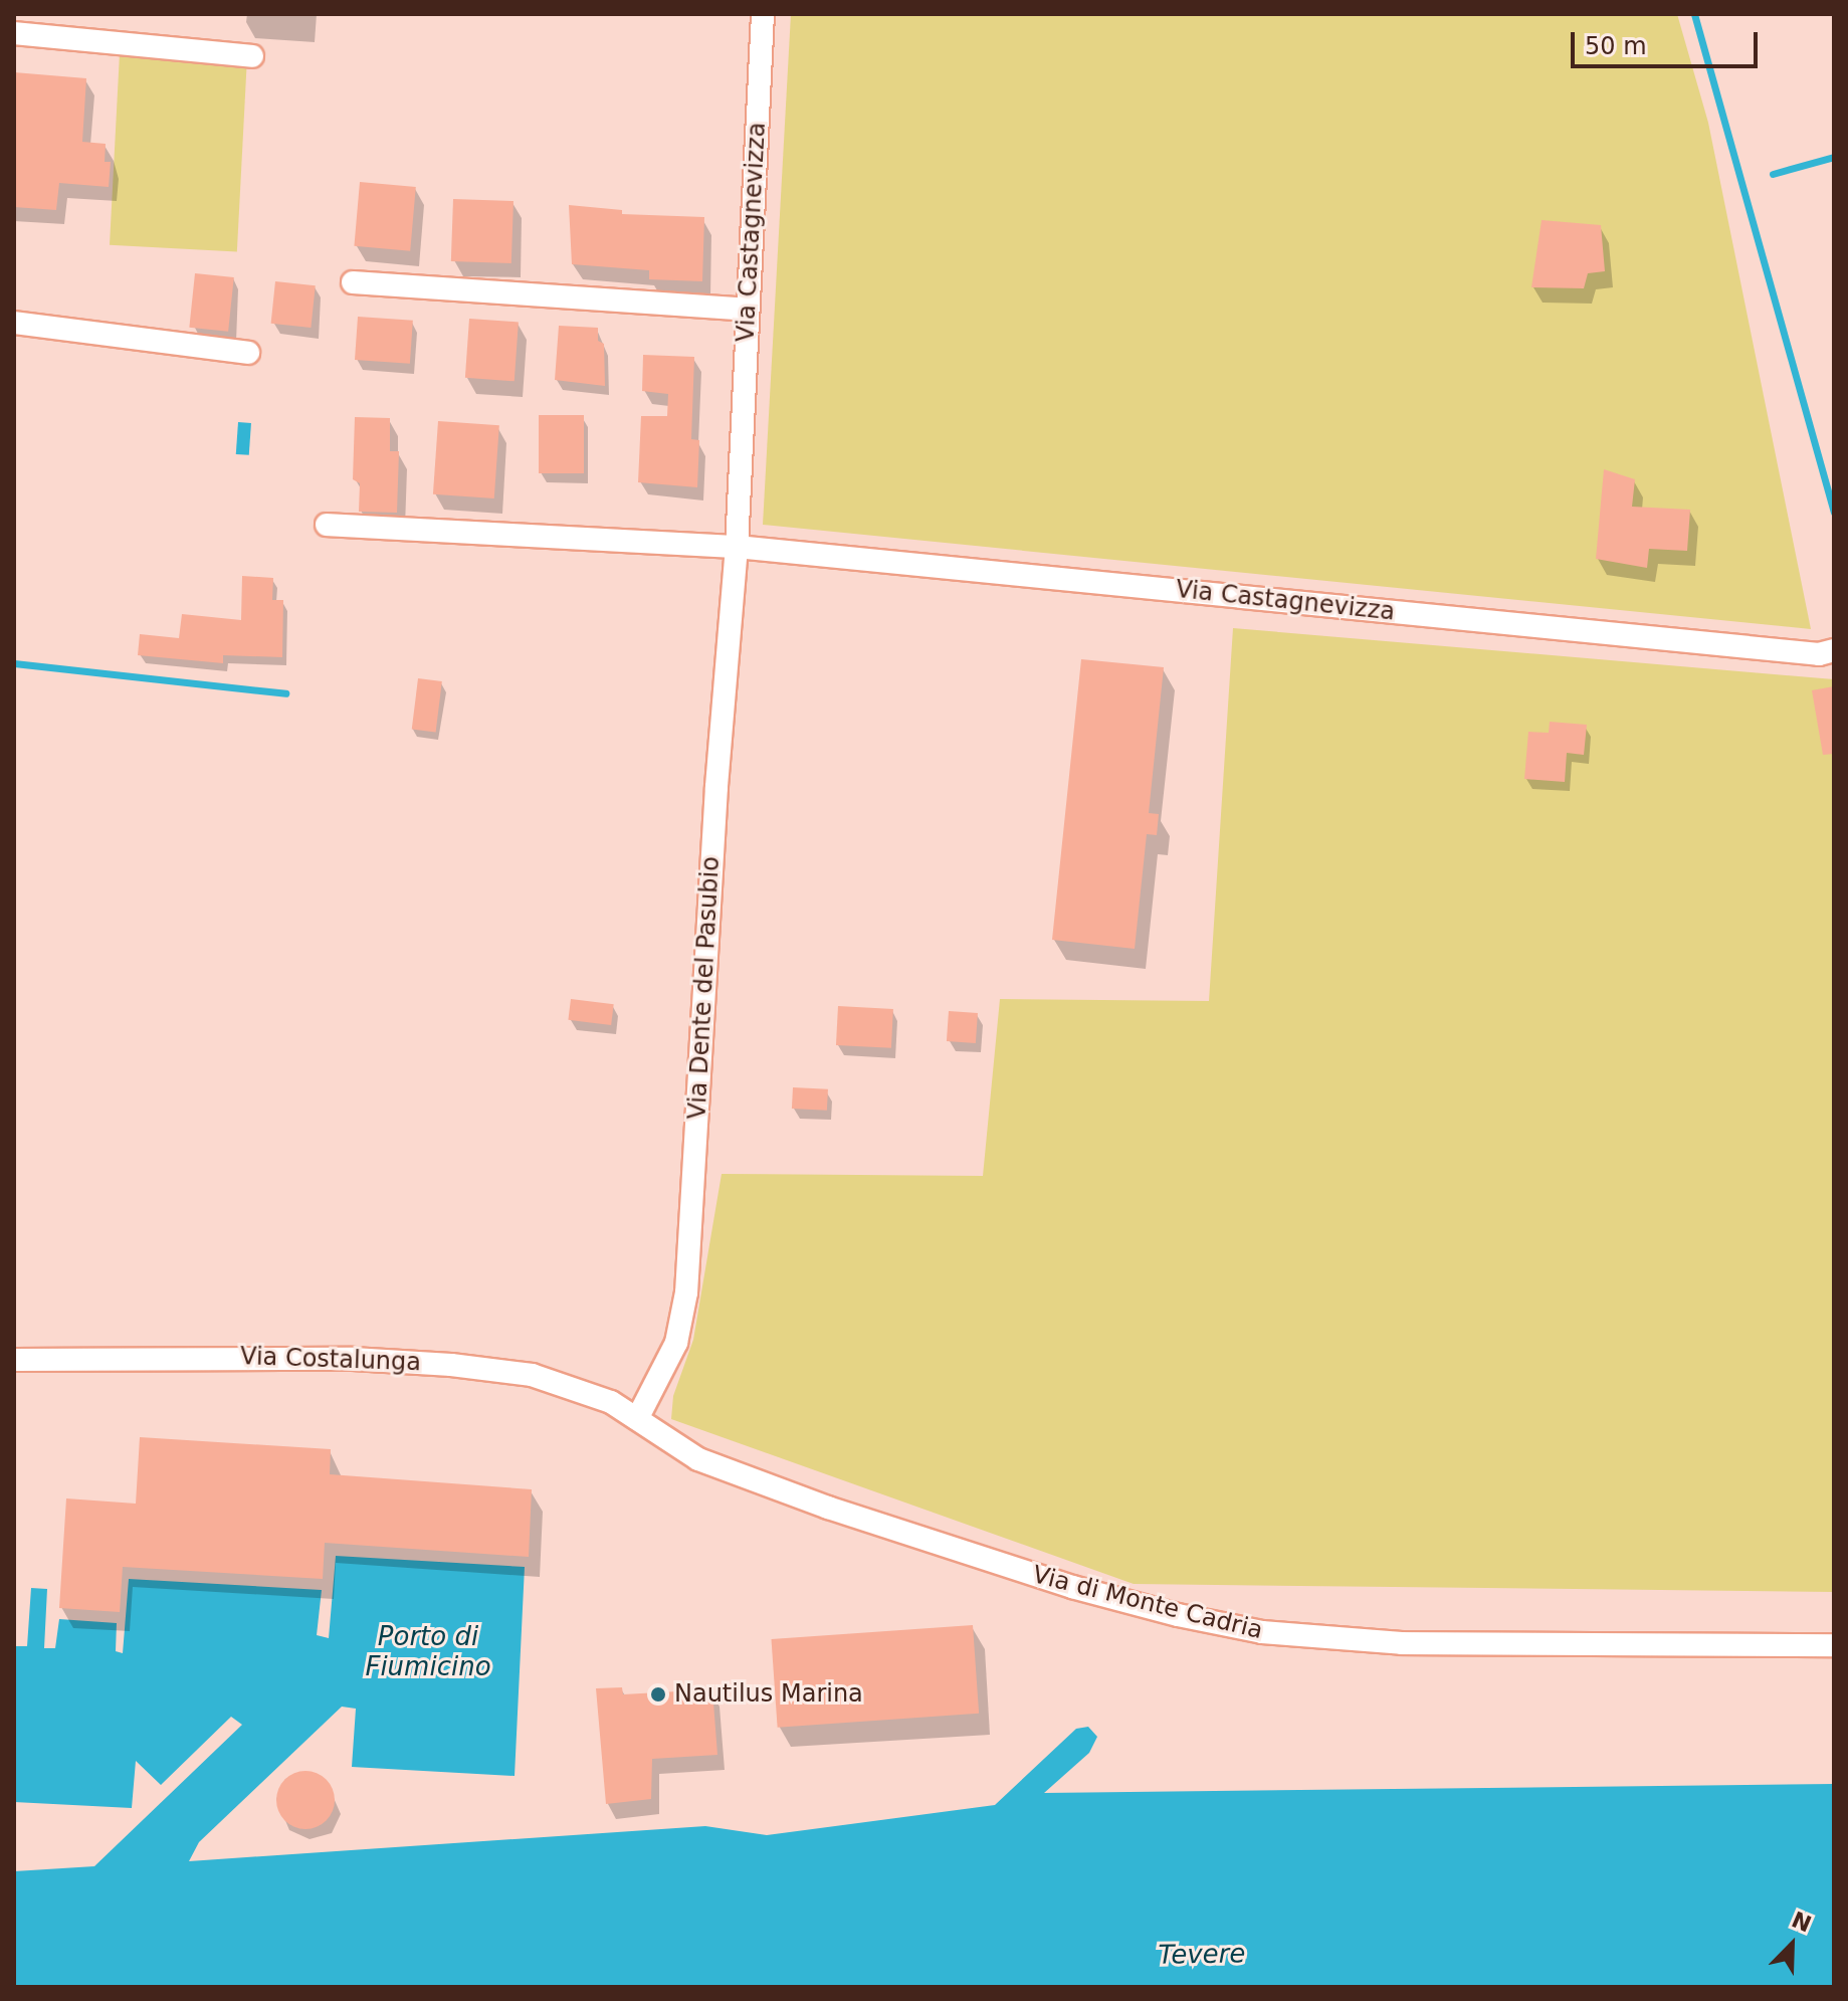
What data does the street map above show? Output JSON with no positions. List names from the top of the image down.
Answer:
{
  "streets": {
    "street": [
      "Via Castagnevizza",
      "Via Dente del Pasubio",
      "Via Costalunga",
      "Via di Monte Cadria"
    ]
  },
  "crossings": [
    ["Via Castagnevizza", "Via Dente del Pasubio"],
    ["Via Dente del Pasubio", "Via Costalunga"],
    ["Via Dente del Pasubio", "Via di Monte Cadria"],
    ["Via Costalunga", "Via di Monte Cadria"]
  ],
  "water": ["Porto di Fiumicino", "Tevere"],
  "places": ["Nautilus Marina"],
  "scale_bar": "50 m",
  "north": "top right"
}
